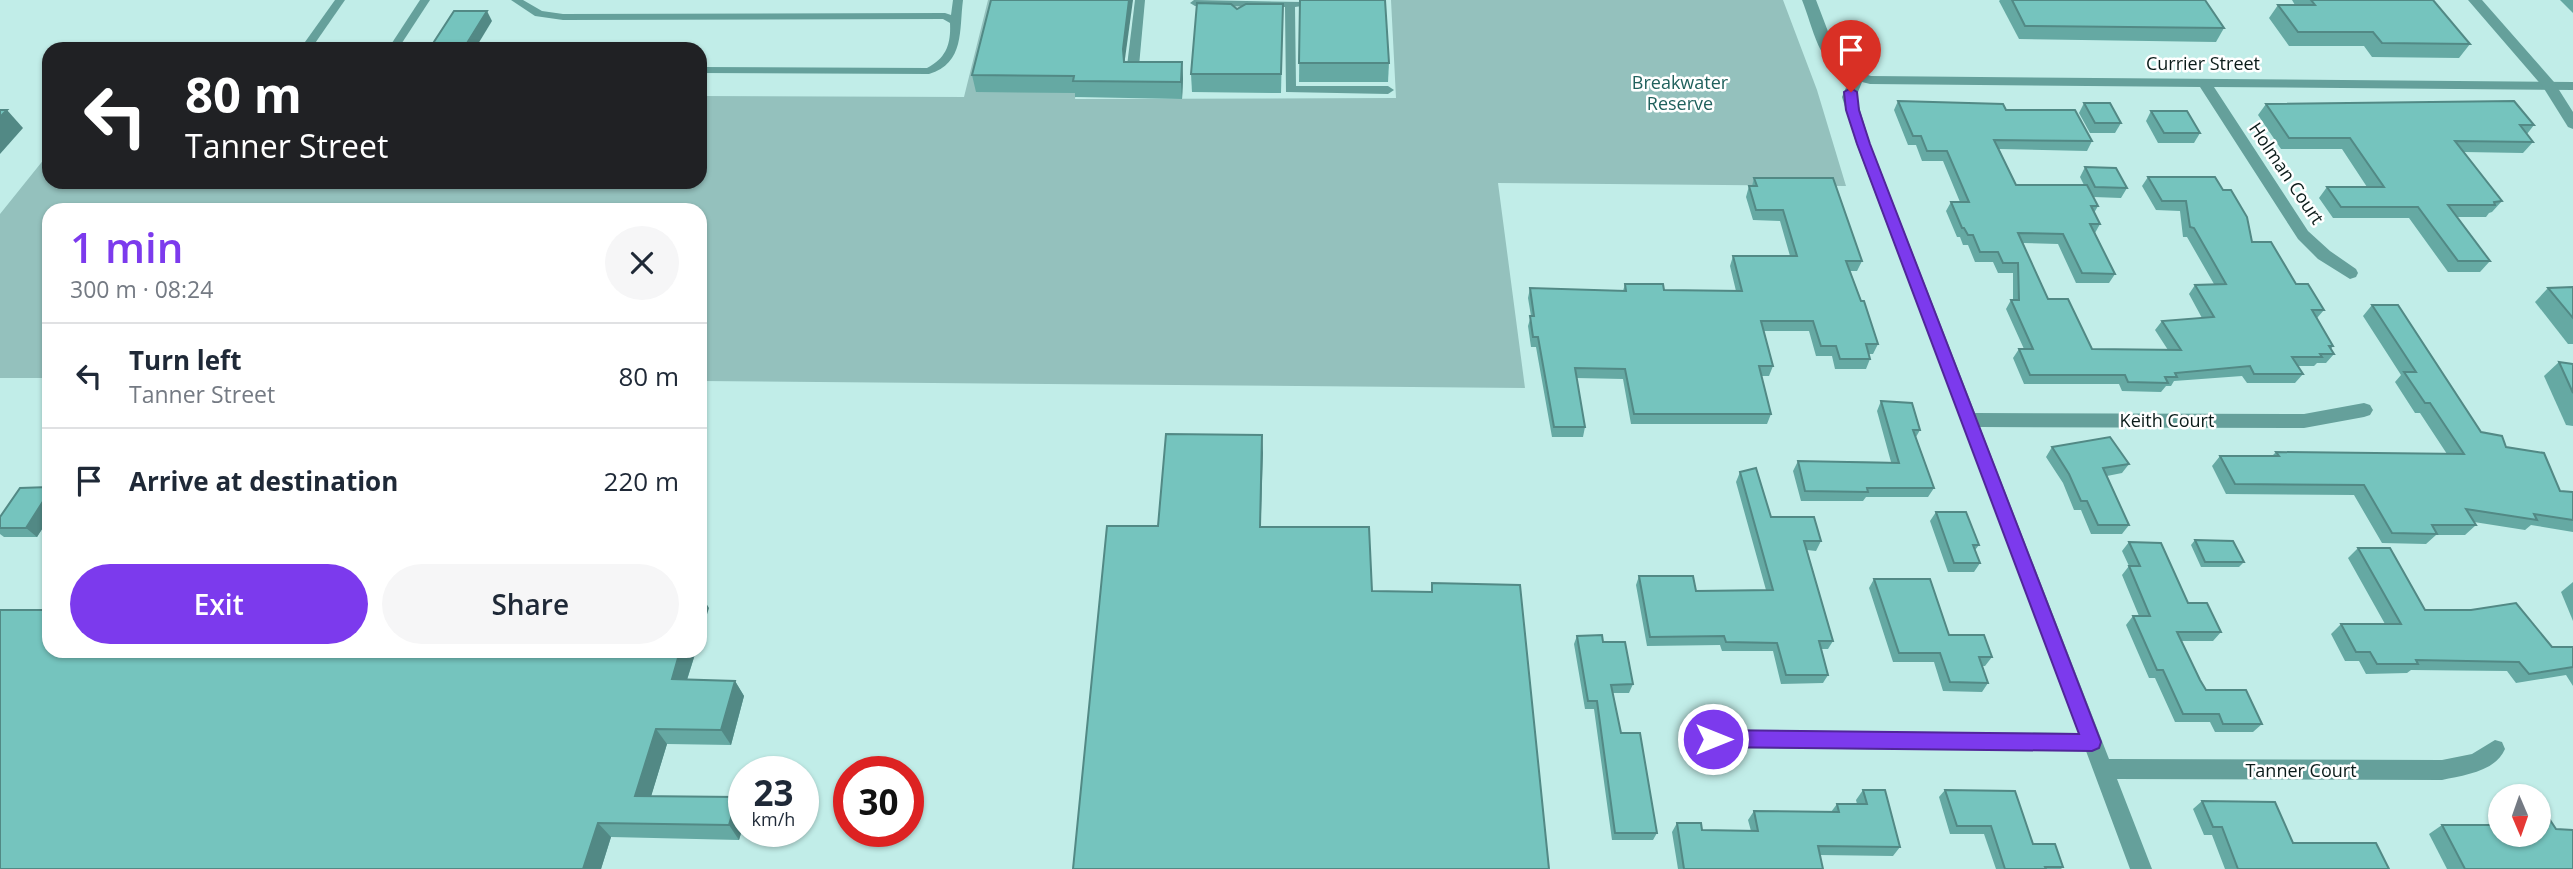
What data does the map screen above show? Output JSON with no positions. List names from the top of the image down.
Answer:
{
  "streets": {
    "street": [
      "Currier Street",
      "Holman Court",
      "Keith Court",
      "Tanner Court"
    ]
  },
  "crossings": [
    ["Currier Street", "Holman Court"]
  ],
  "parks": ["Breakwater Reserve"],
  "north": "bottom",
  "page": {
    "turn": ["80 m", "Tanner Street"],
    "heading": ["1 min", "300 m · 08:24"],
    "list": [
      {
        "name": "Turn left",
        "note": "Tanner Street",
        "value": "80 m"
      },
      {
        "name": "Arrive at destination",
        "value": "220 m"
      }
    ],
    "buttons": ["Exit", "Share"],
    "speed": "23 km/h",
    "limit": "30"
  }
}
